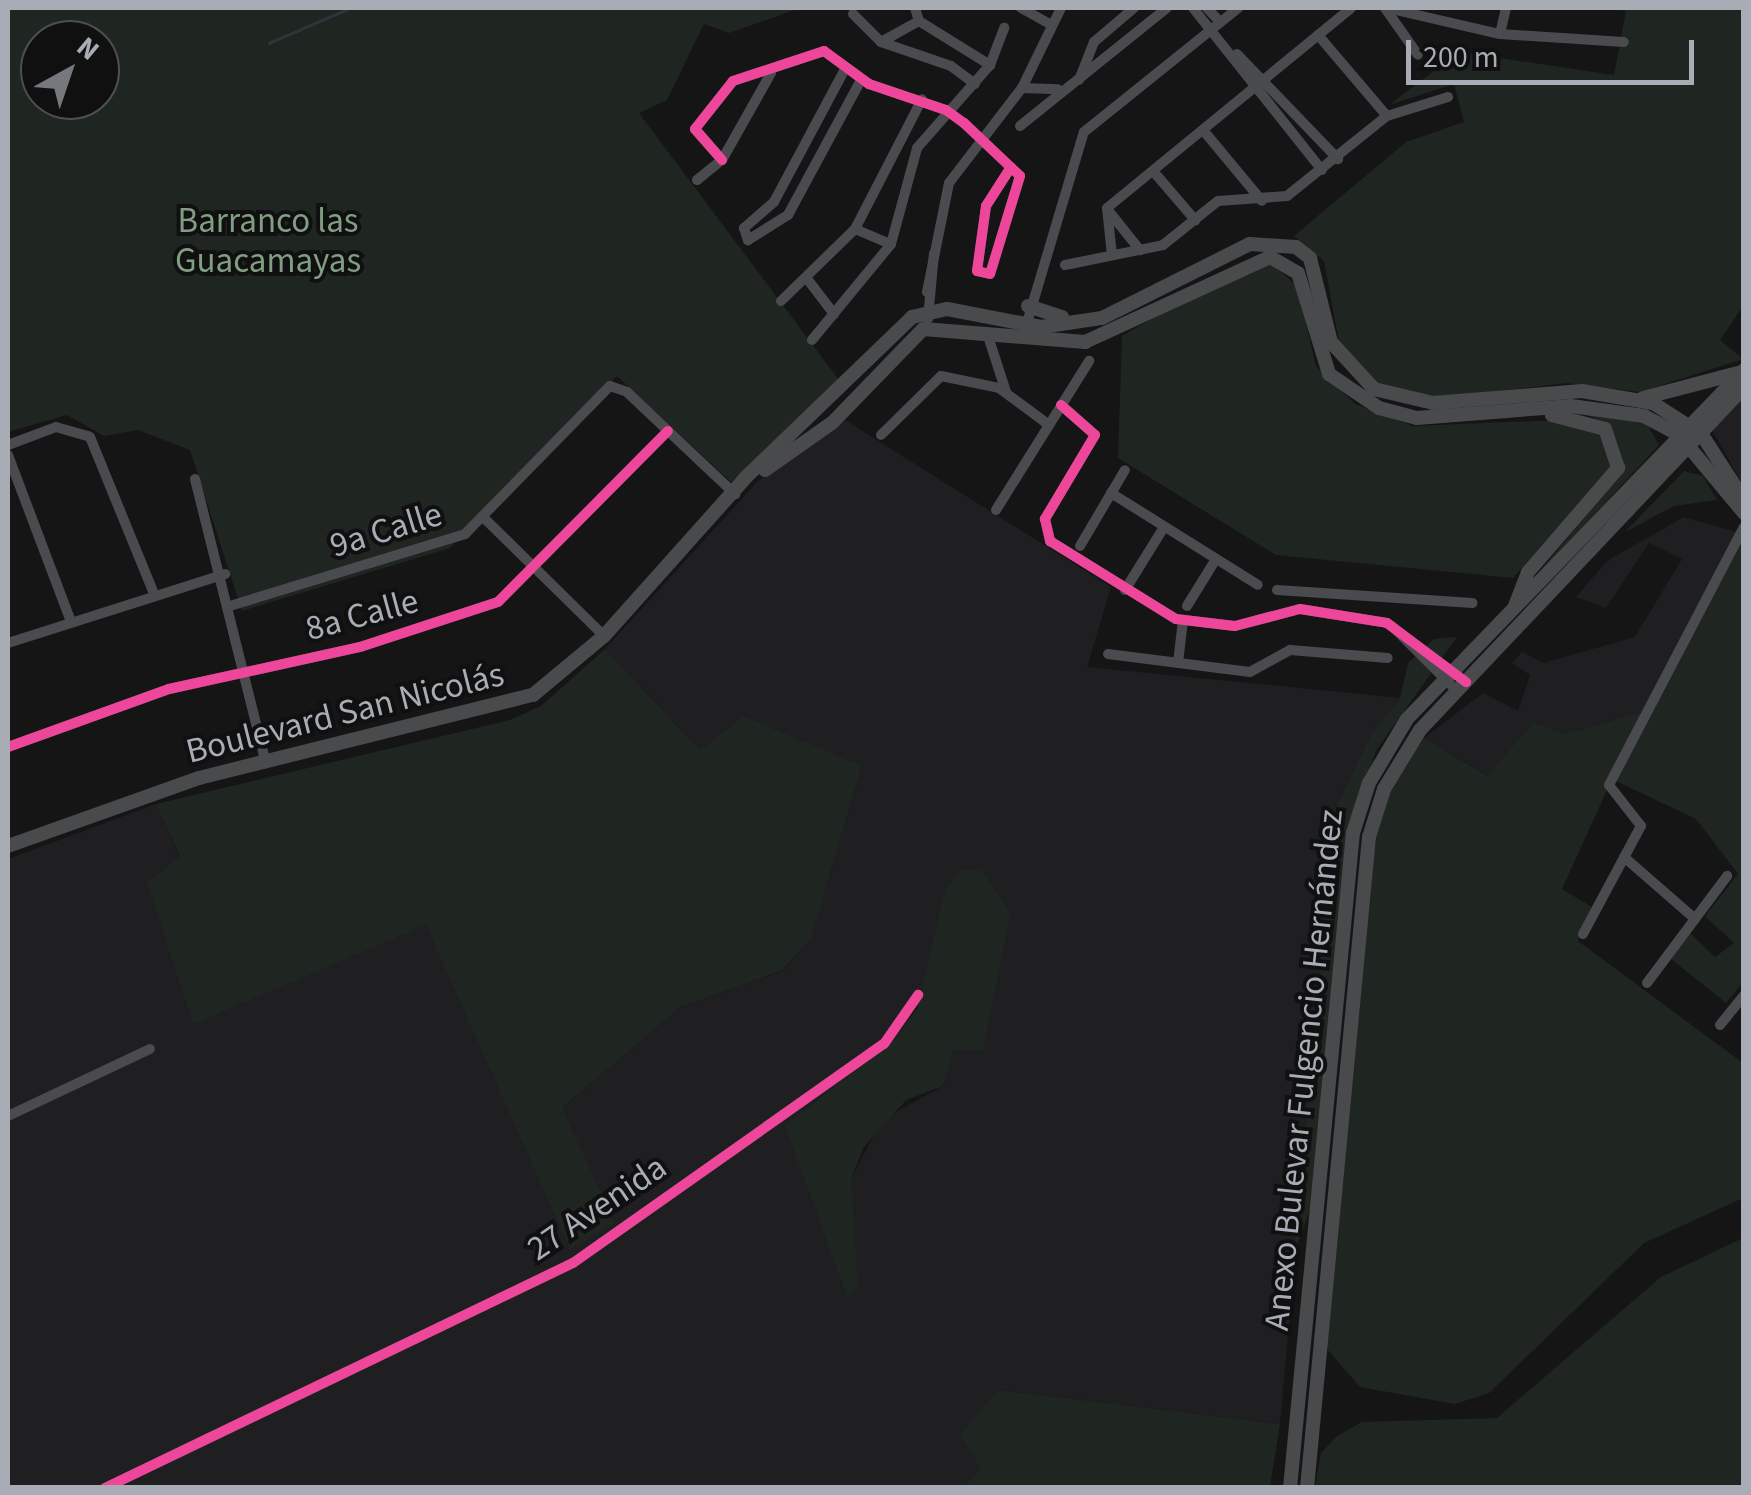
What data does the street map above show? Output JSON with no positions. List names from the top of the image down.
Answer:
{
  "streets": {
    "main road": ["Boulevard San Nicolás", "Anexo Bulevar Fulgencio Hernández"],
    "street": ["9a Calle", "8a Calle", "27 Avenida"]
  },
  "crossings": [
    ["9a Calle", "8a Calle"]
  ],
  "parks": ["Barranco las Guacamayas"],
  "scale_bar": "200 m",
  "north": "top right"
}
